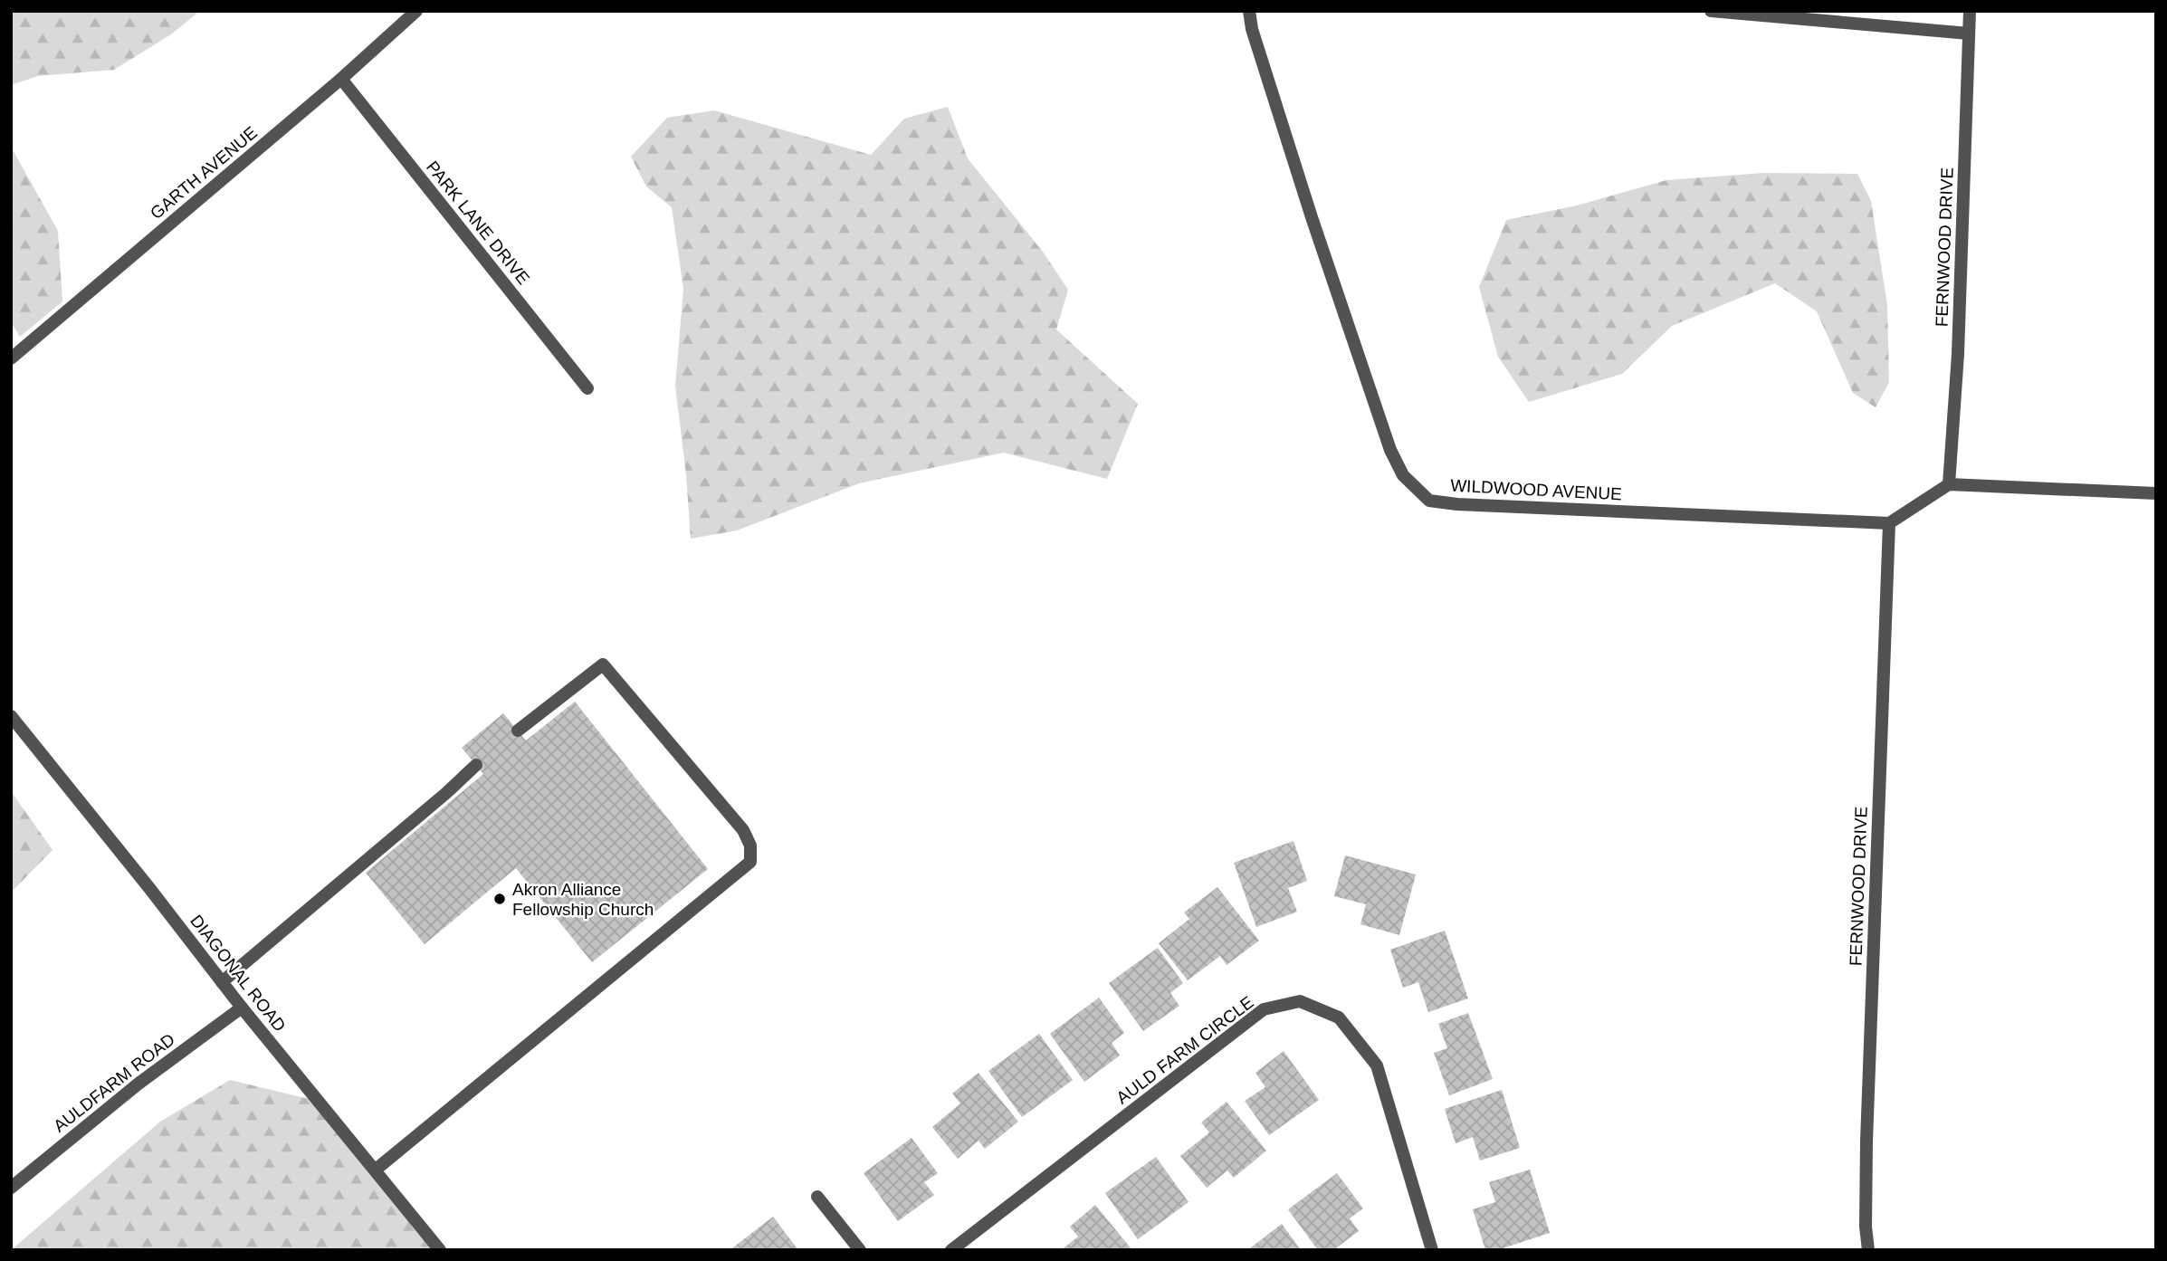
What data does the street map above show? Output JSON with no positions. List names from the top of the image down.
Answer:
{
  "streets": {
    "street": [
      "GARTH AVENUE",
      "PARK LANE DRIVE",
      "FERNWOOD DRIVE",
      "WILDWOOD AVENUE",
      "DIAGONAL ROAD",
      "AULD FARM CIRCLE",
      "AULDFARM ROAD"
    ]
  },
  "crossings": [
    ["GARTH AVENUE", "PARK LANE DRIVE"],
    ["FERNWOOD DRIVE", "WILDWOOD AVENUE"],
    ["DIAGONAL ROAD", "AULDFARM ROAD"]
  ],
  "places": ["Akron Alliance Fellowship Church"]
}
